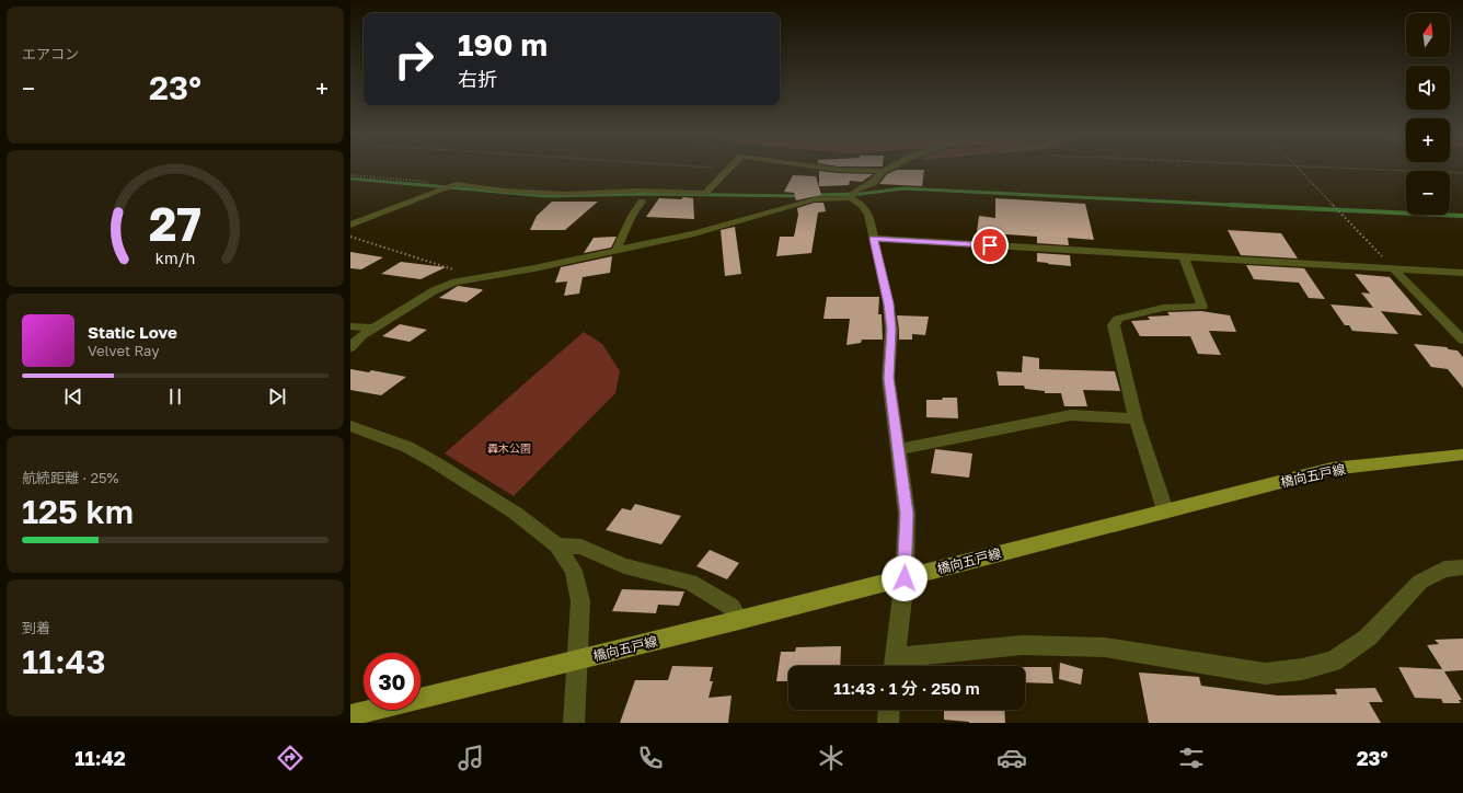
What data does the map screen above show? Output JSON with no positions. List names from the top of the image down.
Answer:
{
  "streets": {
    "main road": ["橋向五戸線"]
  },
  "parks": ["轟木公園"],
  "north": "top",
  "page": {
    "tile": [
      "エアコン",
      ["航続距離 · 25%", "125 km"],
      ["到着", "11:43"]
    ],
    "map_buttons": ["+", "−"],
    "turn": ["190 m", "右折"],
    "heat": ["−", "23°", "+"],
    "song": ["Static Love", "Velvet Ray"],
    "limit": "30",
    "trip": "11:43 · 1 分 · 250 m",
    "tabs": ["11:42", "23°"],
    "gauge": ["27", "km/h"]
  }
}
